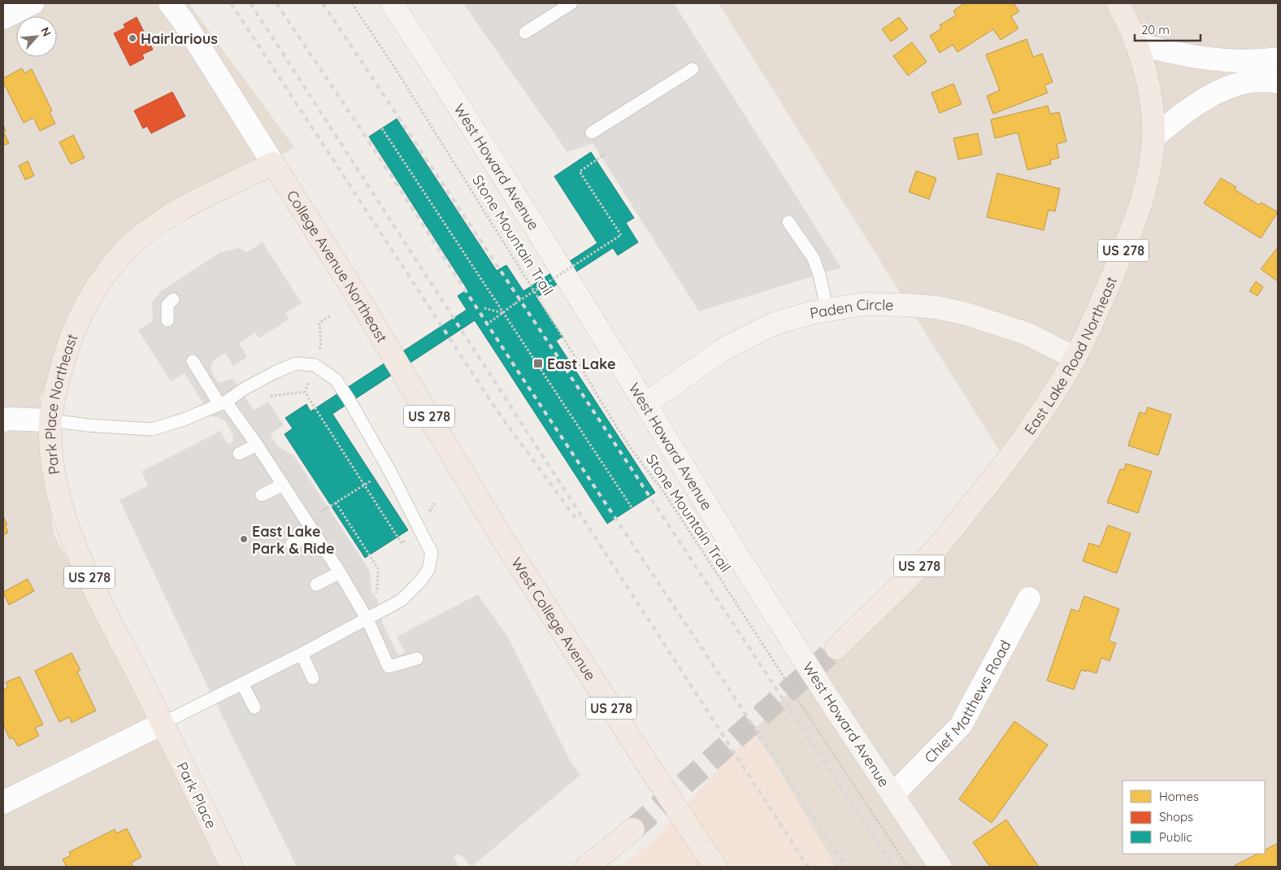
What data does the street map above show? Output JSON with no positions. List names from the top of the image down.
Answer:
{
  "streets": {
    "main road": [
      "West Howard Avenue",
      "US 278",
      "College Avenue Northeast",
      "Paden Circle",
      "East Lake Road Northeast",
      "Park Place Northeast",
      "West College Avenue",
      "Park Place"
    ],
    "street": ["Chief Matthews Road"],
    "path": ["Stone Mountain Trail"]
  },
  "crossings": [
    ["West Howard Avenue", "Paden Circle"],
    ["West Howard Avenue", "Chief Matthews Road"],
    ["College Avenue Northeast", "Park Place Northeast"],
    ["College Avenue Northeast", "West College Avenue"],
    ["Paden Circle", "East Lake Road Northeast"],
    ["Park Place Northeast", "Park Place"]
  ],
  "places": {
    "other": ["Hairlarious", "East Lake Park & Ride"],
    "transit": ["East Lake"]
  },
  "legend": ["Homes", "Shops", "Public"],
  "scale_bar": "20 m",
  "north": "top right"
}
